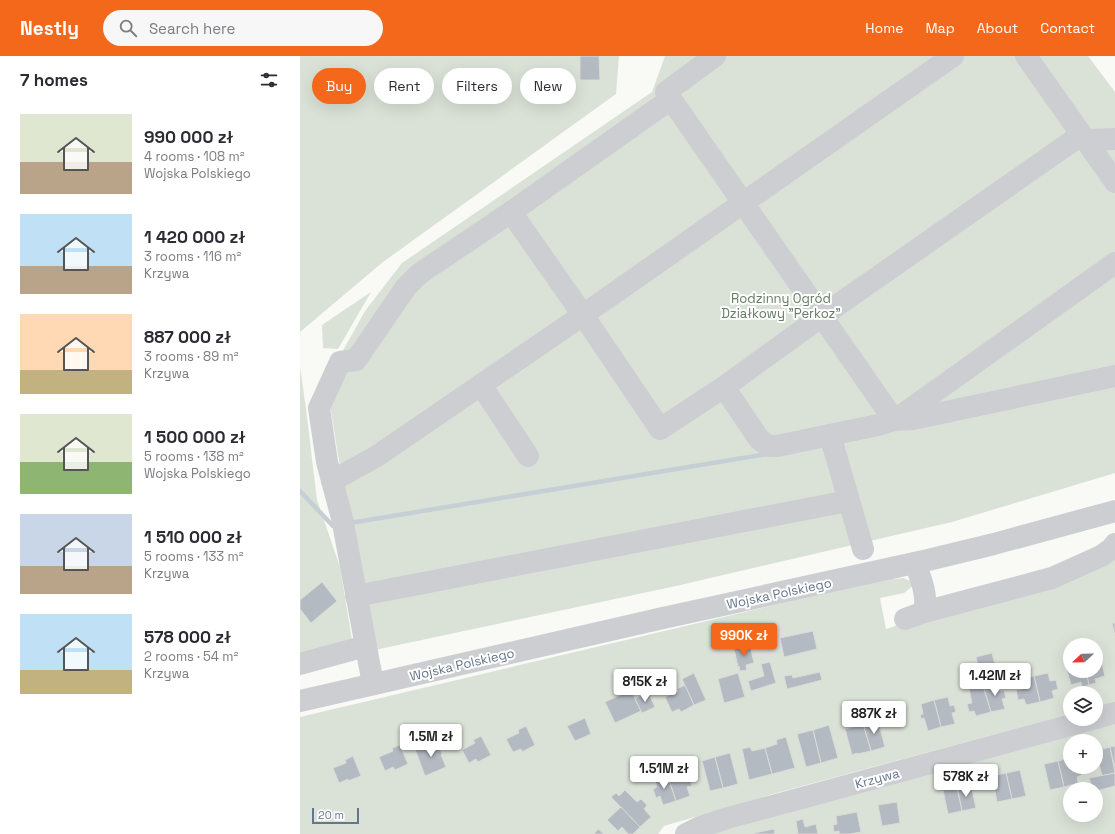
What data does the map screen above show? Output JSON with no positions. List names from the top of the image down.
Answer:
{
  "streets": {
    "street": ["Wojska Polskiego", "Krzywa"]
  },
  "parks": ["Rodzinny Ogród Działkowy \"Perkoz\""],
  "scale_bar": "20 m",
  "north": "left",
  "page": {
    "header": "Nestly",
    "search": "Search here",
    "nav": [
      "Home",
      "Map",
      "About",
      "Contact"
    ],
    "heading": "7 homes",
    "chip": [
      "Buy",
      "Rent",
      "Filters",
      "New"
    ],
    "list": [
      {
        "name": "990 000 zł",
        "note": "4 rooms · 108 m² · Wojska Polskiego"
      },
      {
        "name": "1 420 000 zł",
        "note": "3 rooms · 116 m² · Krzywa"
      },
      {
        "name": "887 000 zł",
        "note": "3 rooms · 89 m² · Krzywa"
      },
      {
        "name": "1 500 000 zł",
        "note": "5 rooms · 138 m² · Wojska Polskiego"
      },
      {
        "name": "1 510 000 zł",
        "note": "5 rooms · 133 m² · Krzywa"
      },
      {
        "name": "578 000 zł",
        "note": "2 rooms · 54 m² · Krzywa"
      }
    ],
    "price": [
      "990K zł",
      "1.42M zł",
      "815K zł",
      "887K zł",
      "1.5M zł",
      "1.51M zł",
      "578K zł"
    ],
    "map_buttons": ["+", "−"],
    "scale": "20 m"
  }
}
